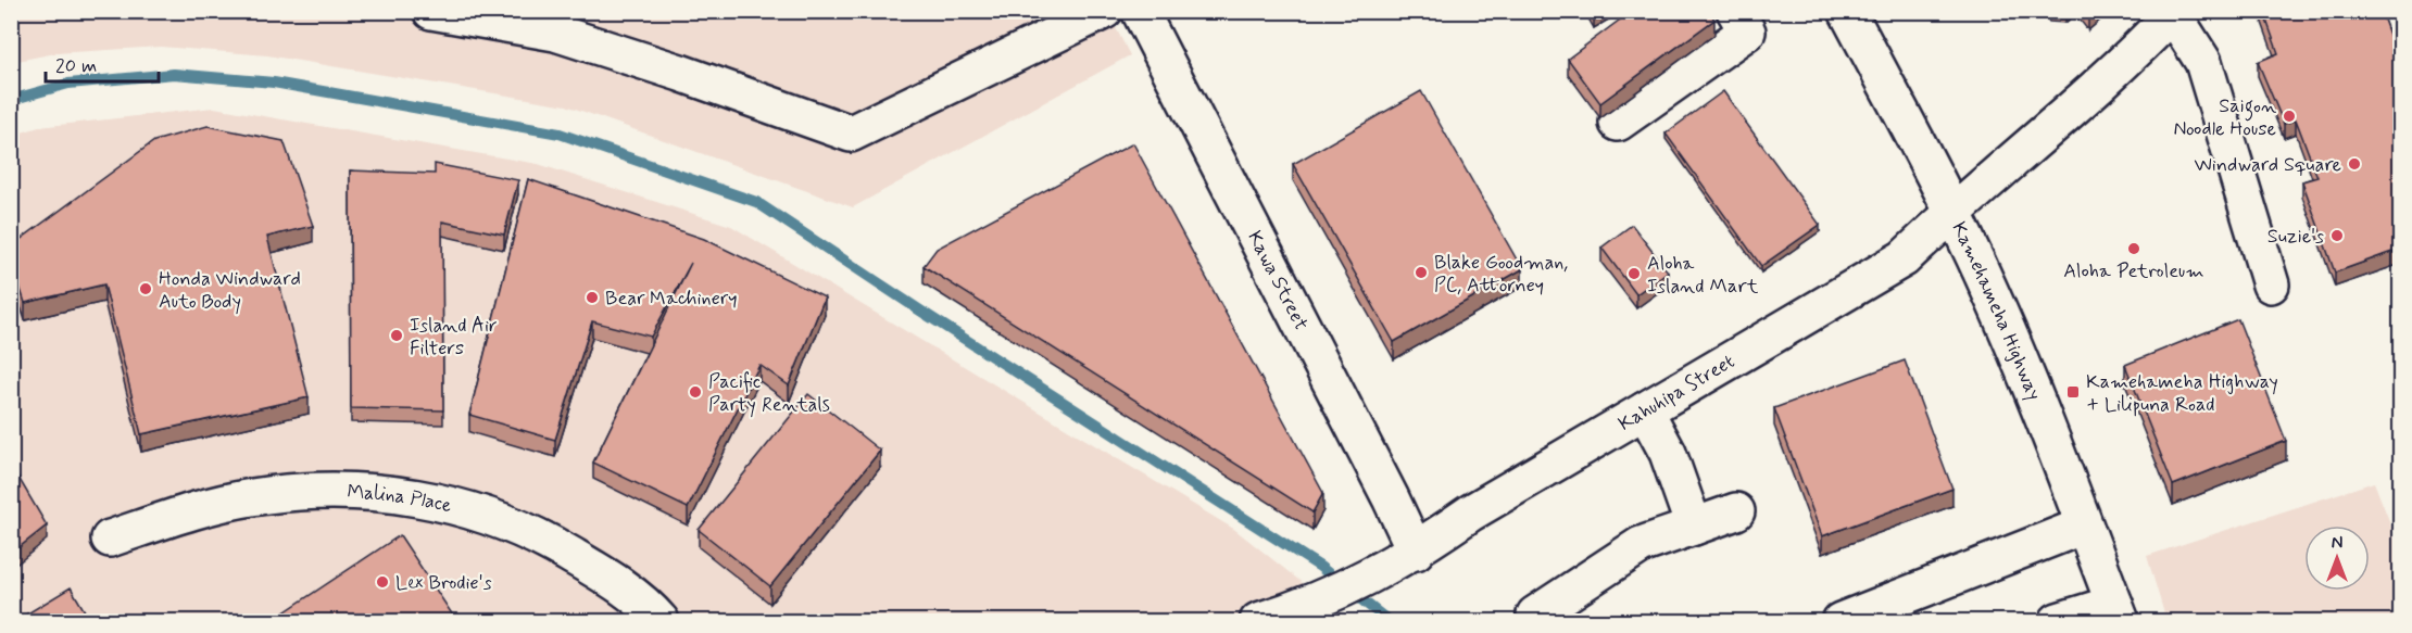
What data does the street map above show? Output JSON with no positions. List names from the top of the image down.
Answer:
{
  "streets": {
    "street": [
      "Kawa Street",
      "Kamehameha Highway",
      "Kahuhipa Street",
      "Malina Place"
    ]
  },
  "crossings": [
    ["Kawa Street", "Kahuhipa Street"],
    ["Kamehameha Highway", "Kahuhipa Street"]
  ],
  "places": {
    "other": [
      "Saigon Noodle House",
      "Windward Square",
      "Suzie's",
      "Aloha Petroleum",
      "Blake Goodman, PC, Attorney",
      "Aloha Island Mart",
      "Honda Windward Auto Body",
      "Bear Machinery",
      "Island Air Filters",
      "Pacific Party Rentals",
      "Lex Brodie's"
    ],
    "transit": ["Kamehameha Highway + Lilipuna Road"]
  },
  "scale_bar": "20 m",
  "north": "top"
}
